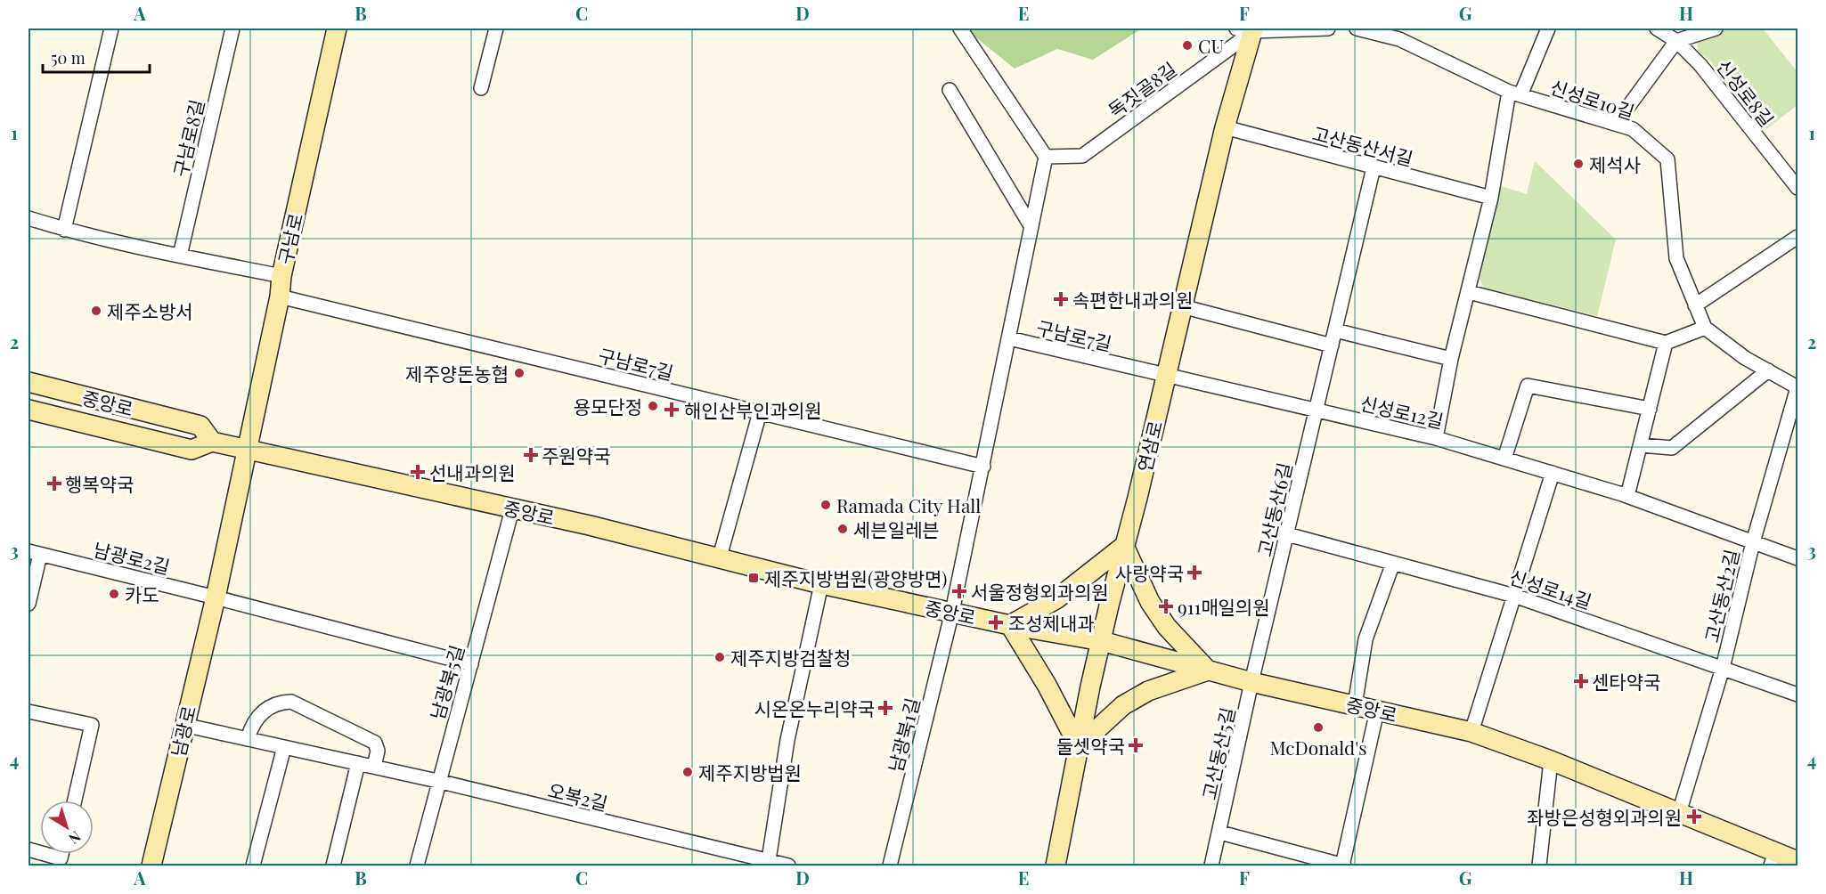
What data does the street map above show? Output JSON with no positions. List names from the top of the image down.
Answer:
{
  "streets": {
    "main road": [
      "구남로",
      "중앙로",
      "연삼로",
      "남광로"
    ],
    "street": [
      "독짓골8길",
      "신성로8길",
      "신성로10길",
      "구남로8길",
      "고산동산서길",
      "구남로7길",
      "신성로12길",
      "고산동산6길",
      "남광로2길",
      "신성로14길",
      "고산동산2길",
      "남광북5길",
      "남광북1길",
      "고산동산5길",
      "오복2길"
    ]
  },
  "crossings": [
    ["독짓골8길", "연삼로"],
    ["신성로10길", "고산동산2길"],
    ["고산동산서길", "연삼로"],
    ["고산동산서길", "고산동산6길"],
    ["구남로", "구남로7길"],
    ["구남로", "중앙로"],
    ["구남로", "남광로"],
    ["구남로7길", "중앙로"],
    ["구남로7길", "신성로12길"],
    ["구남로7길", "연삼로"],
    ["구남로7길", "남광북1길"],
    ["중앙로", "연삼로"],
    ["중앙로", "고산동산6길"],
    ["중앙로", "고산동산2길"],
    ["중앙로", "남광북5길"],
    ["중앙로", "남광로"],
    ["중앙로", "남광북1길"],
    ["중앙로", "고산동산5길"],
    ["신성로12길", "연삼로"],
    ["신성로12길", "고산동산6길"],
    ["신성로12길", "고산동산2길"],
    ["고산동산6길", "신성로14길"],
    ["고산동산6길", "고산동산5길"],
    ["남광로2길", "남광로"],
    ["신성로14길", "고산동산2길"],
    ["남광북5길", "오복2길"],
    ["남광로", "오복2길"]
  ],
  "places": {
    "other": [
      "CU",
      "제석사",
      "제주소방서",
      "제주양돈농협",
      "용모단정",
      "Ramada City Hall",
      "세븐일레븐",
      "카도",
      "제주지방검찰청",
      "McDonald's",
      "제주지방법원"
    ],
    "health": [
      "속편한내과의원",
      "해인산부인과의원",
      "주원약국",
      "선내과의원",
      "행복약국",
      "사랑약국",
      "서울정형외과의원",
      "911매일의원",
      "조성제내과",
      "센타약국",
      "시온온누리약국",
      "둘셋약국",
      "좌방은성형외과의원"
    ],
    "transit": ["제주지방법원(광양방면)"]
  },
  "scale_bar": "50 m",
  "north": "bottom right",
  "grid": {
    "columns": [
      "A",
      "B",
      "C",
      "D",
      "E",
      "F",
      "G",
      "H"
    ],
    "rows": [
      "1",
      "2",
      "3",
      "4"
    ]
  }
}
